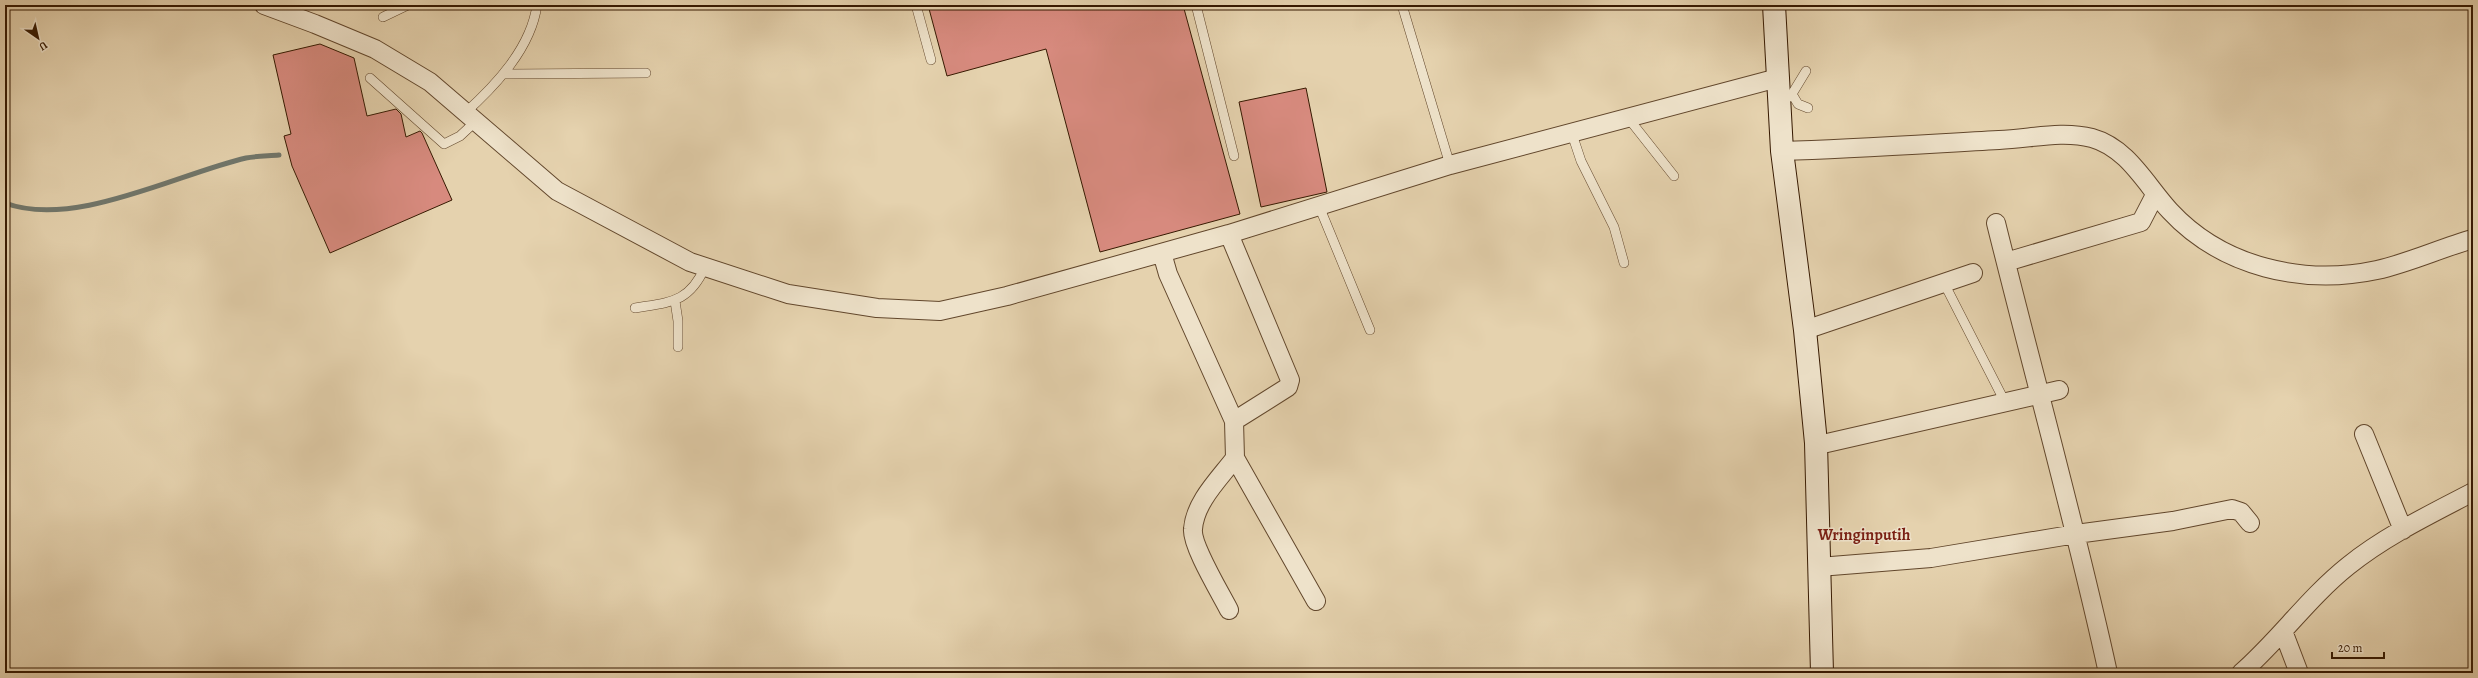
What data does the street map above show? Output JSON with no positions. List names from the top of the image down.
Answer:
{
  "districts": ["Wringinputih"],
  "scale_bar": "20 m",
  "north": "bottom right"
}
